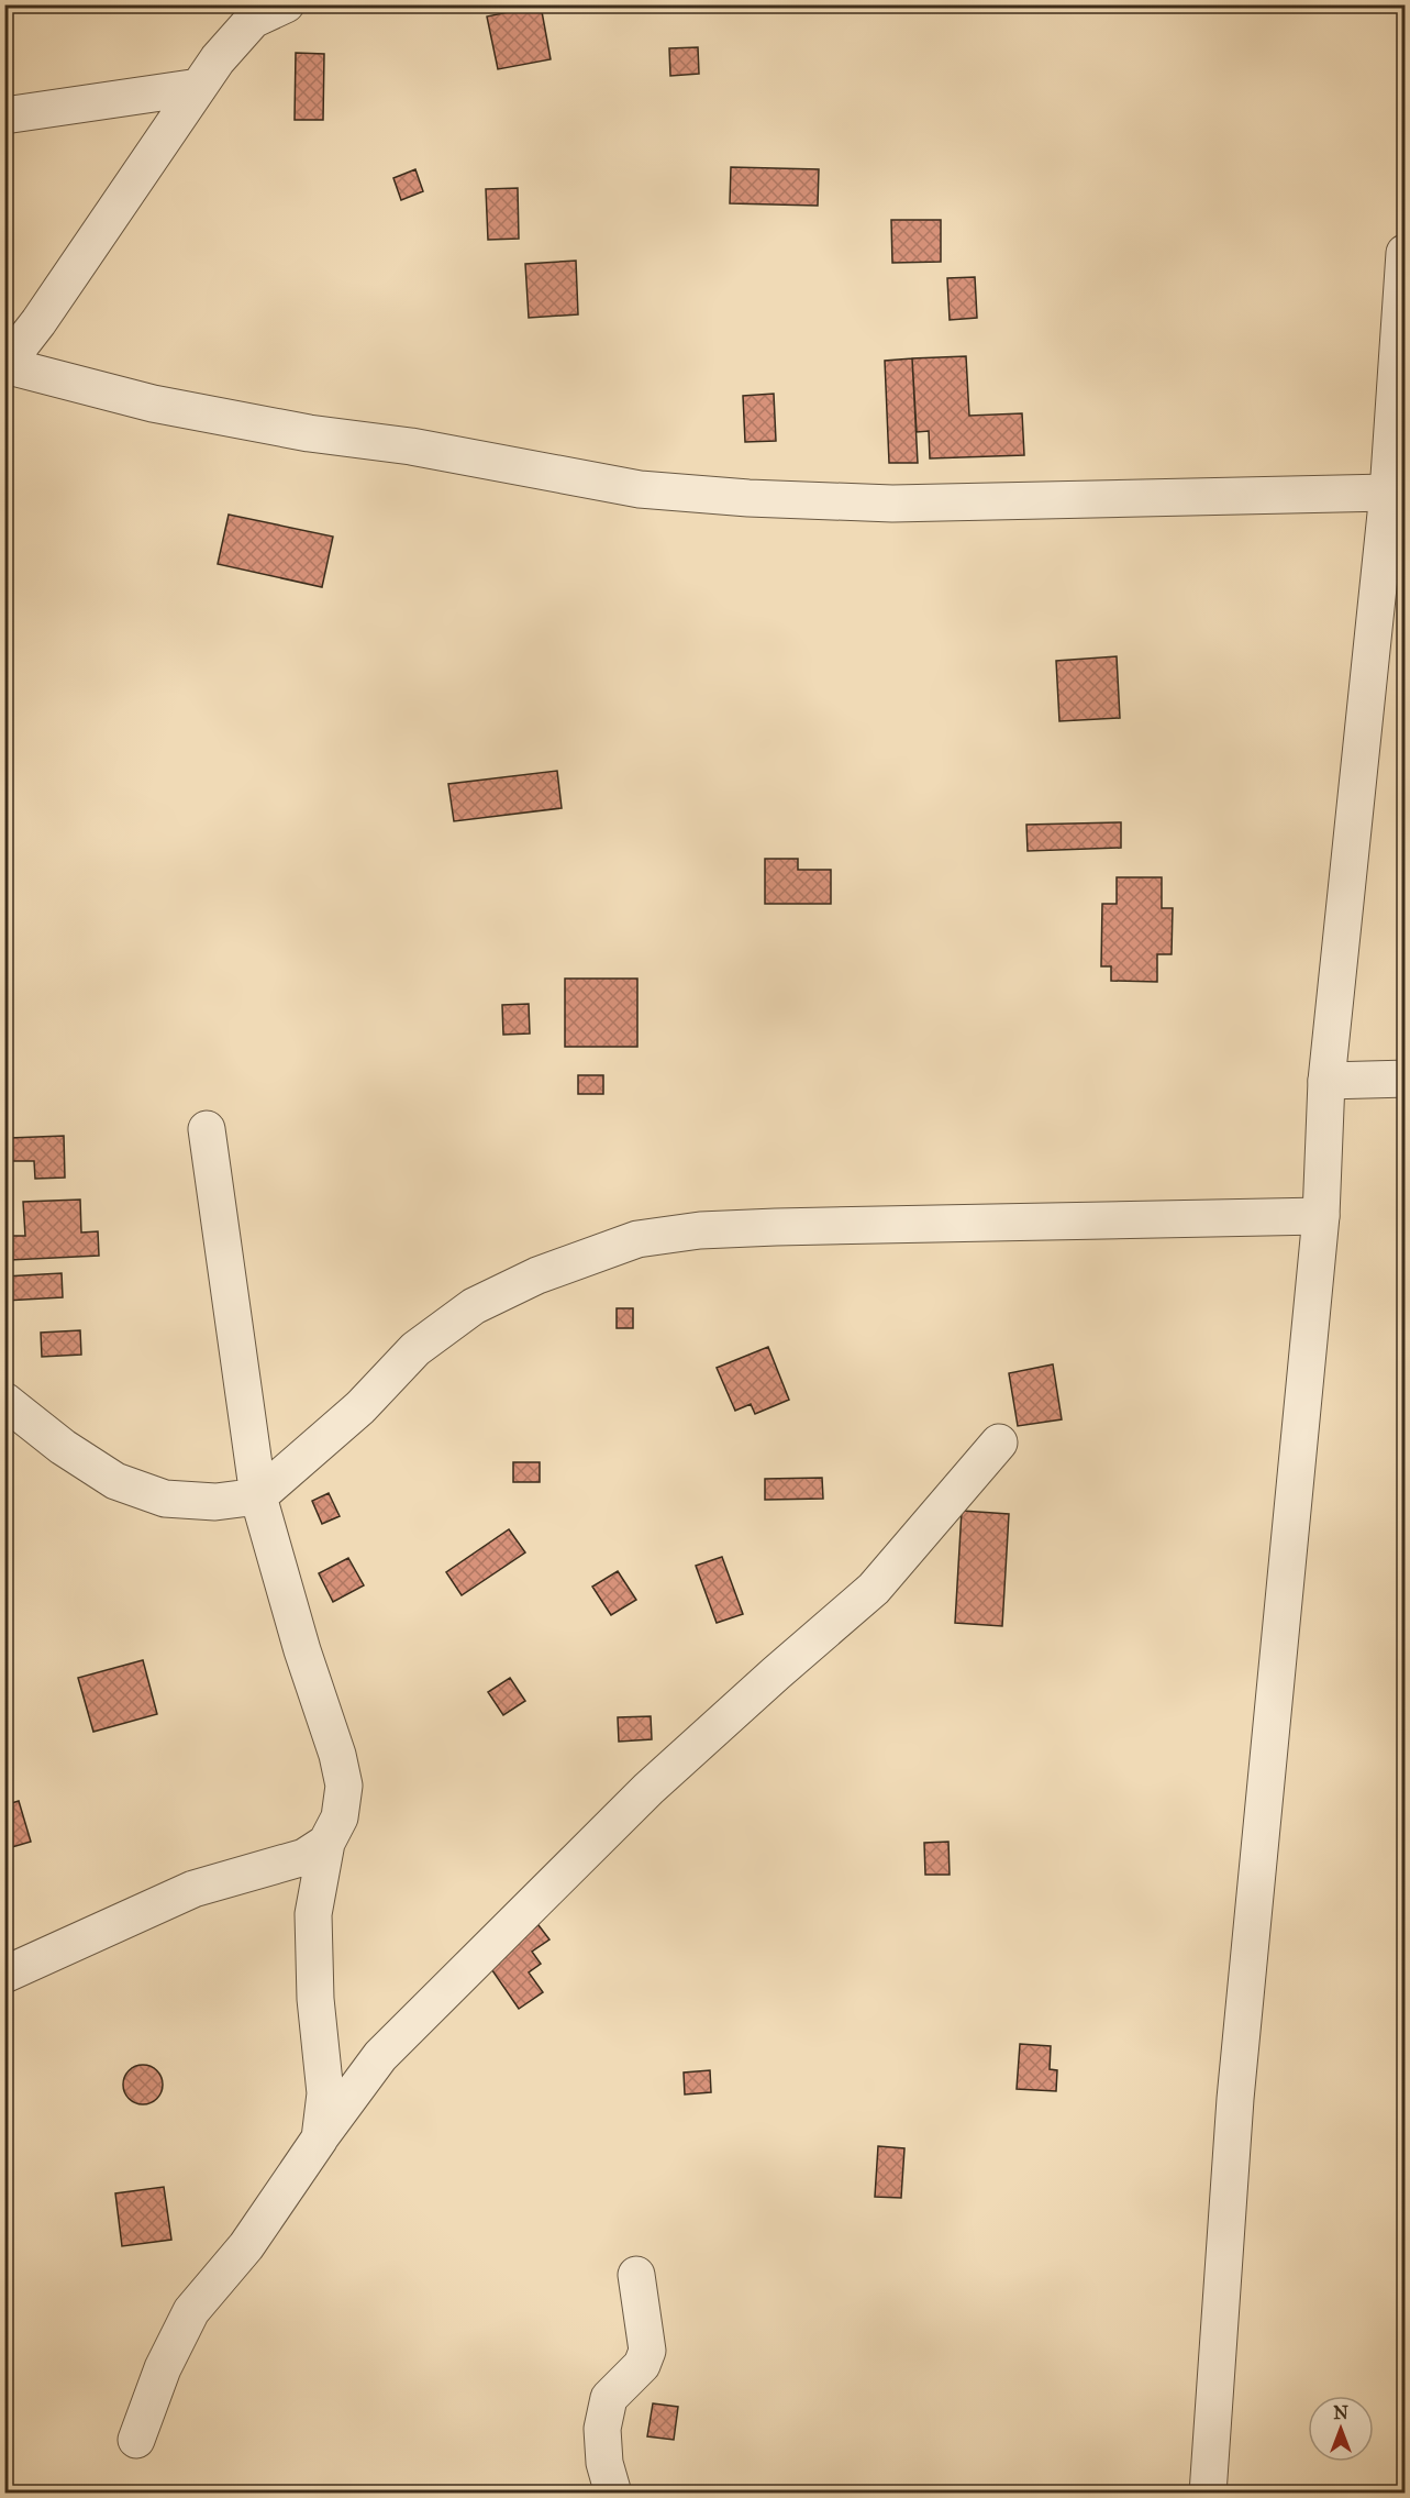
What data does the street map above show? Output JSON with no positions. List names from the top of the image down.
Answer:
{
  "north": "top"
}
